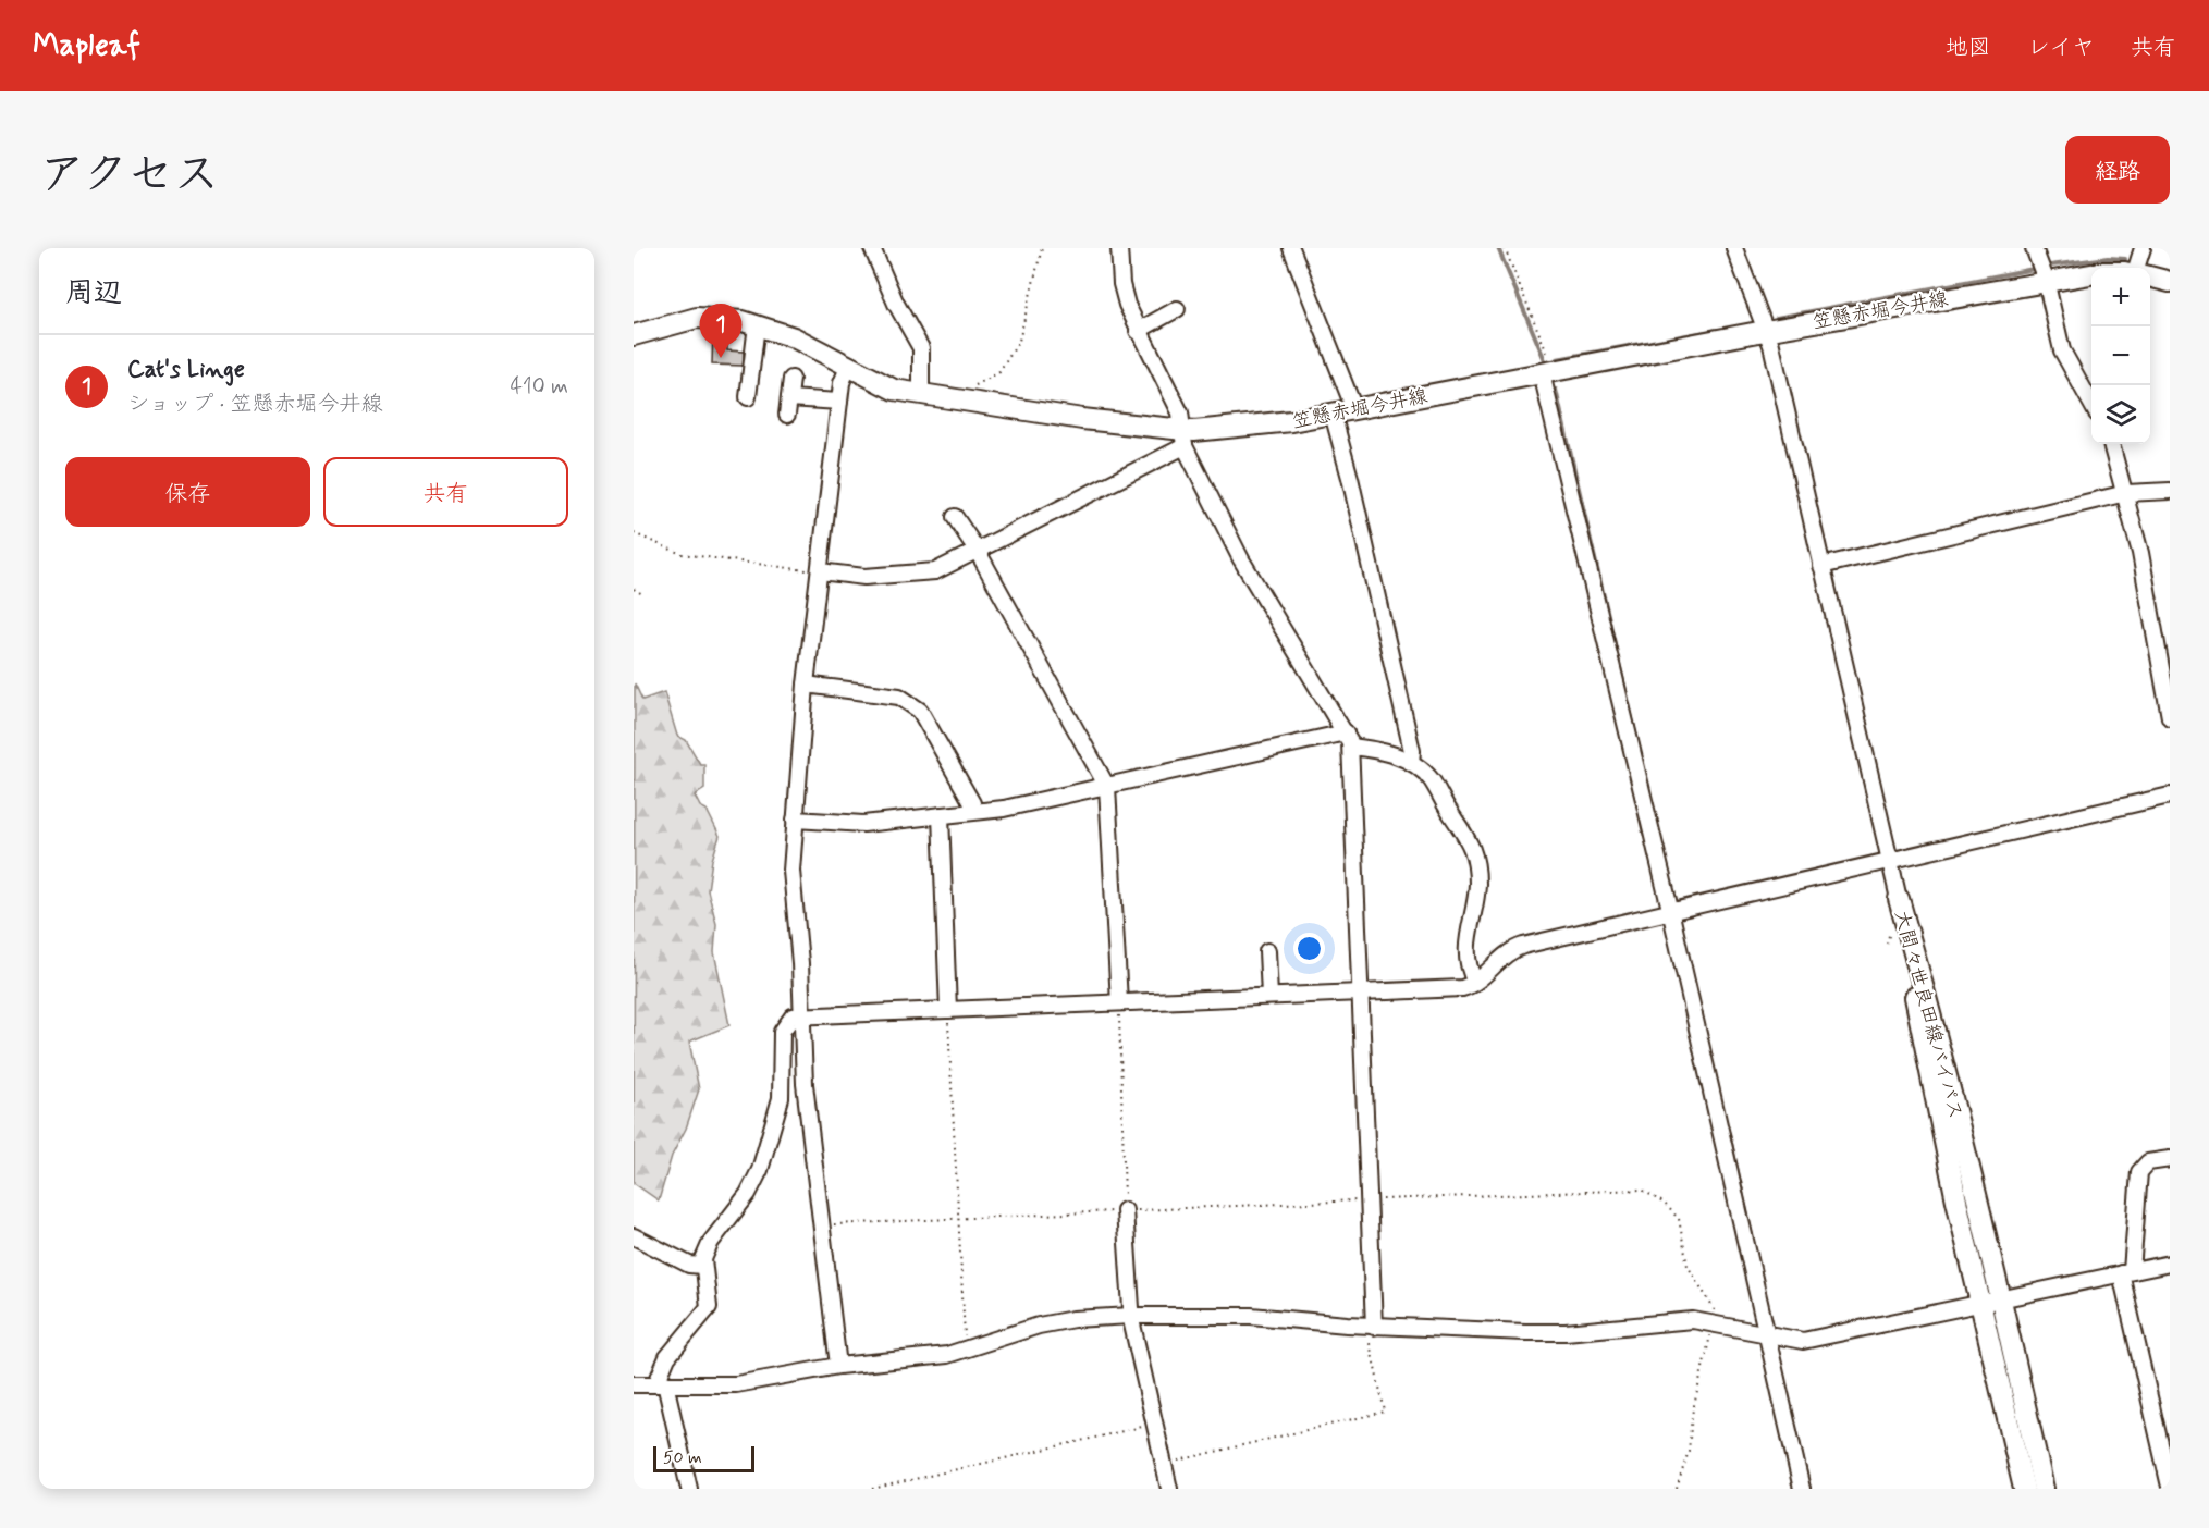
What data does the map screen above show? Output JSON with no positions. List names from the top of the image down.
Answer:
{
  "streets": {
    "main road": ["笠懸赤堀今井線", "大間々世良田線バイパス"]
  },
  "scale_bar": "50 m",
  "page": {
    "header": "Mapleaf",
    "nav": ["地図", "レイヤ", "共有"],
    "title": "アクセス",
    "buttons": [
      "経路",
      ["保存", "共有"]
    ],
    "heading": "周辺",
    "map_buttons": ["+", "−"],
    "pins": "1",
    "list": [
      {
        "mark": "1",
        "name": "Cat's Linge",
        "note": "ショップ · 笠懸赤堀今井線",
        "value": "410 m"
      }
    ],
    "scale": "50 m"
  }
}
